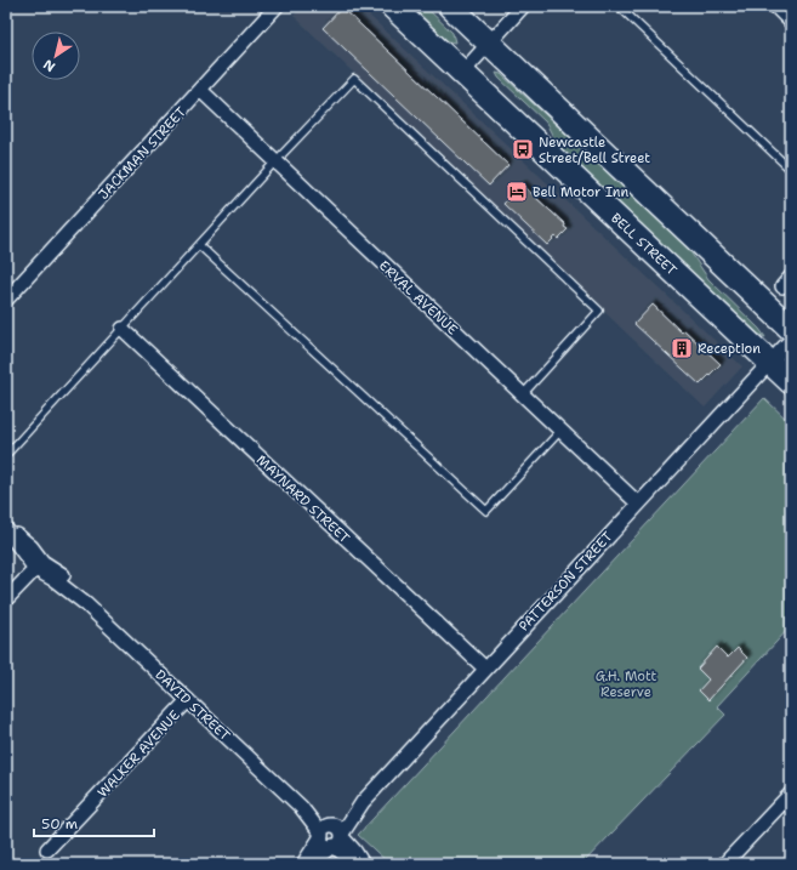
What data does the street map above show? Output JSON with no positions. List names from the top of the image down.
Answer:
{
  "streets": {
    "highway": ["BELL STREET"],
    "street": [
      "JACKMAN STREET",
      "ERVAL AVENUE",
      "MAYNARD STREET",
      "PATTERSON STREET",
      "DAVID STREET",
      "WALKER AVENUE"
    ]
  },
  "crossings": [
    ["JACKMAN STREET", "ERVAL AVENUE"],
    ["BELL STREET", "PATTERSON STREET"],
    ["ERVAL AVENUE", "PATTERSON STREET"],
    ["MAYNARD STREET", "PATTERSON STREET"],
    ["PATTERSON STREET", "DAVID STREET"],
    ["DAVID STREET", "WALKER AVENUE"]
  ],
  "parks": ["G.H. Mott Reserve"],
  "places": {
    "bus stop": ["Newcastle Street/Bell Street"],
    "hotel": ["Bell Motor Inn"],
    "building": ["Reception"]
  },
  "scale_bar": "50 m",
  "north": "bottom left"
}
